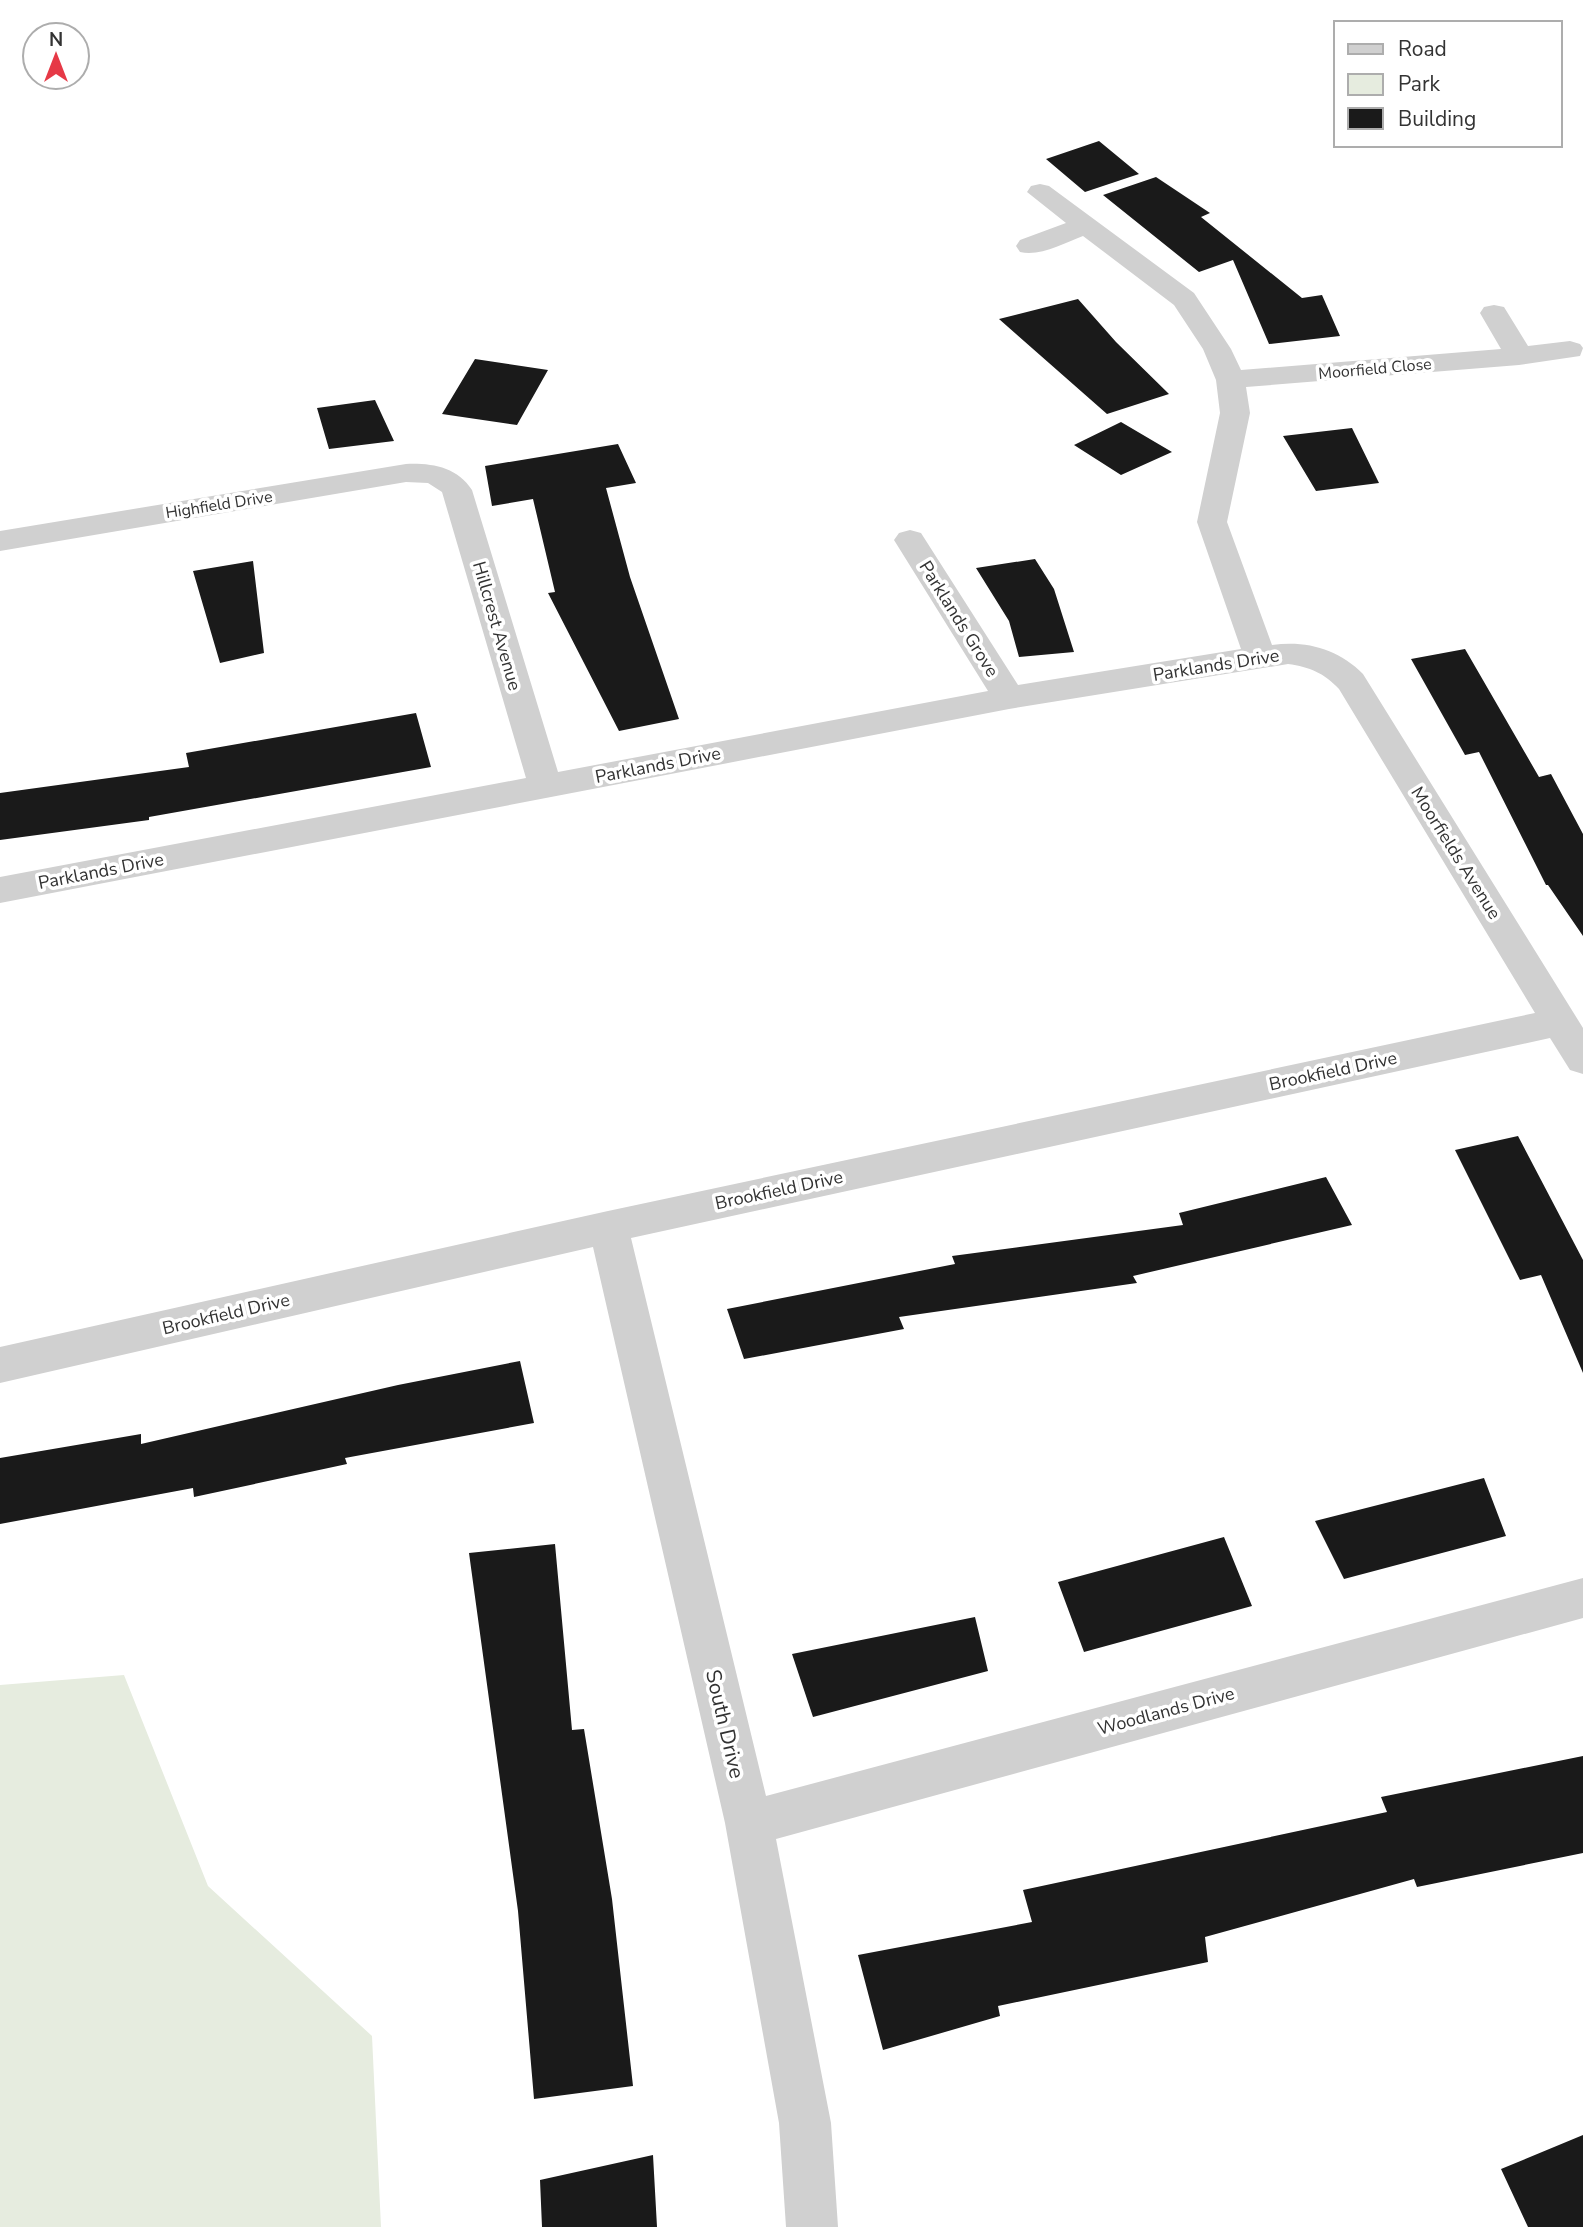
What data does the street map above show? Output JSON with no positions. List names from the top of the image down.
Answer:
{
  "streets": {
    "street": [
      "Moorfield Close",
      "Highfield Drive",
      "Parklands Grove",
      "Hillcrest Avenue",
      "Parklands Drive",
      "Moorfields Avenue",
      "Brookfield Drive",
      "Woodlands Drive",
      "South Drive"
    ]
  },
  "crossings": [
    ["Highfield Drive", "Hillcrest Avenue"],
    ["Parklands Grove", "Parklands Drive"],
    ["Hillcrest Avenue", "Parklands Drive"],
    ["Parklands Drive", "Moorfields Avenue"],
    ["Moorfields Avenue", "Brookfield Drive"],
    ["Brookfield Drive", "South Drive"],
    ["Woodlands Drive", "South Drive"]
  ],
  "legend": ["Road", "Park", "Building"],
  "north": "top"
}
